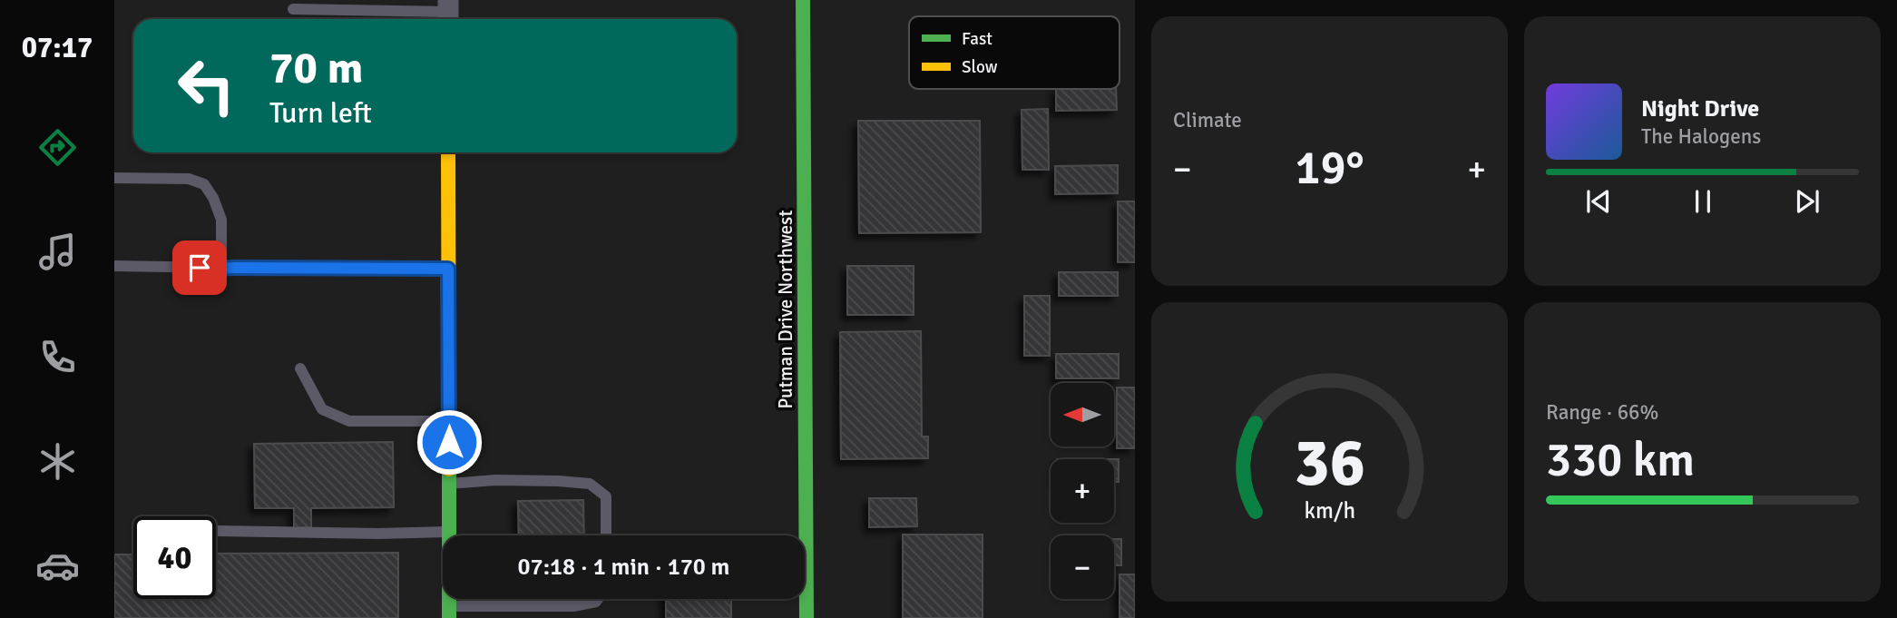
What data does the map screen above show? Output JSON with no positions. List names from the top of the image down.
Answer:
{
  "streets": {
    "street": ["Putman Drive Northwest"]
  },
  "legend": ["Fast", "Slow"],
  "north": "left",
  "page": {
    "tabs": "07:17",
    "tile": [
      "Climate",
      ["Range · 66%", "330 km"]
    ],
    "turn": ["70 m", "Turn left"],
    "song": ["Night Drive", "The Halogens"],
    "heat": ["−", "19°", "+"],
    "map_buttons": ["+", "−"],
    "limit": "40",
    "trip": "07:18 · 1 min · 170 m",
    "gauge": ["36", "km/h"]
  }
}
